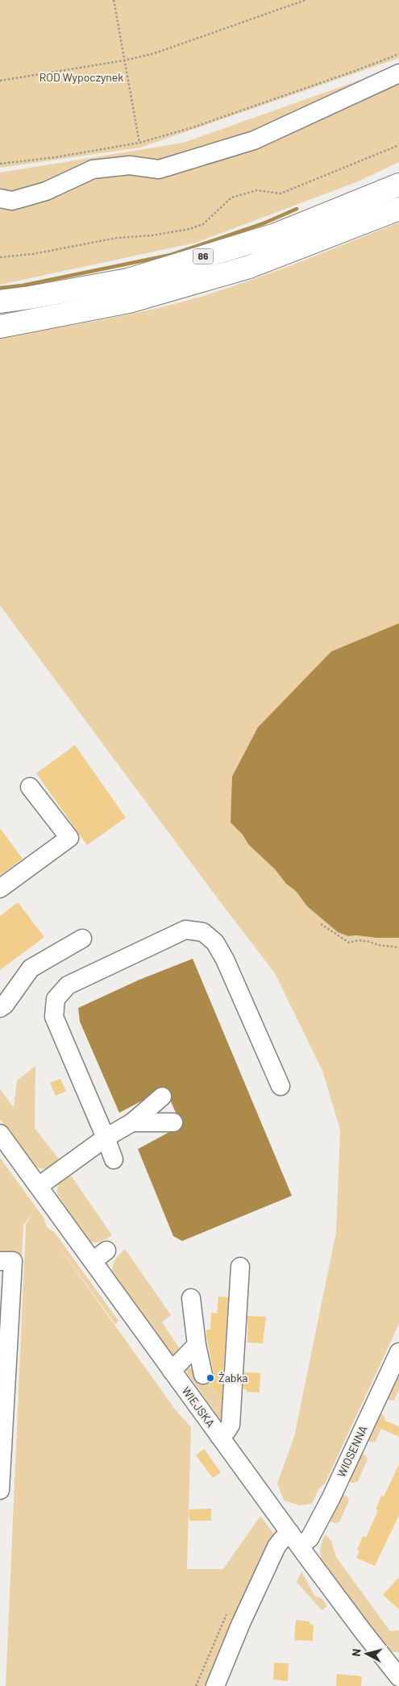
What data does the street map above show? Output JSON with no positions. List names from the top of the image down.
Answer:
{
  "streets": {
    "main road": ["86"],
    "street": ["WIEJSKA", "WIOSENNA"]
  },
  "crossings": [
    ["WIEJSKA", "WIOSENNA"]
  ],
  "parks": ["ROD Wypoczynek"],
  "places": ["Żabka"],
  "north": "left"
}
